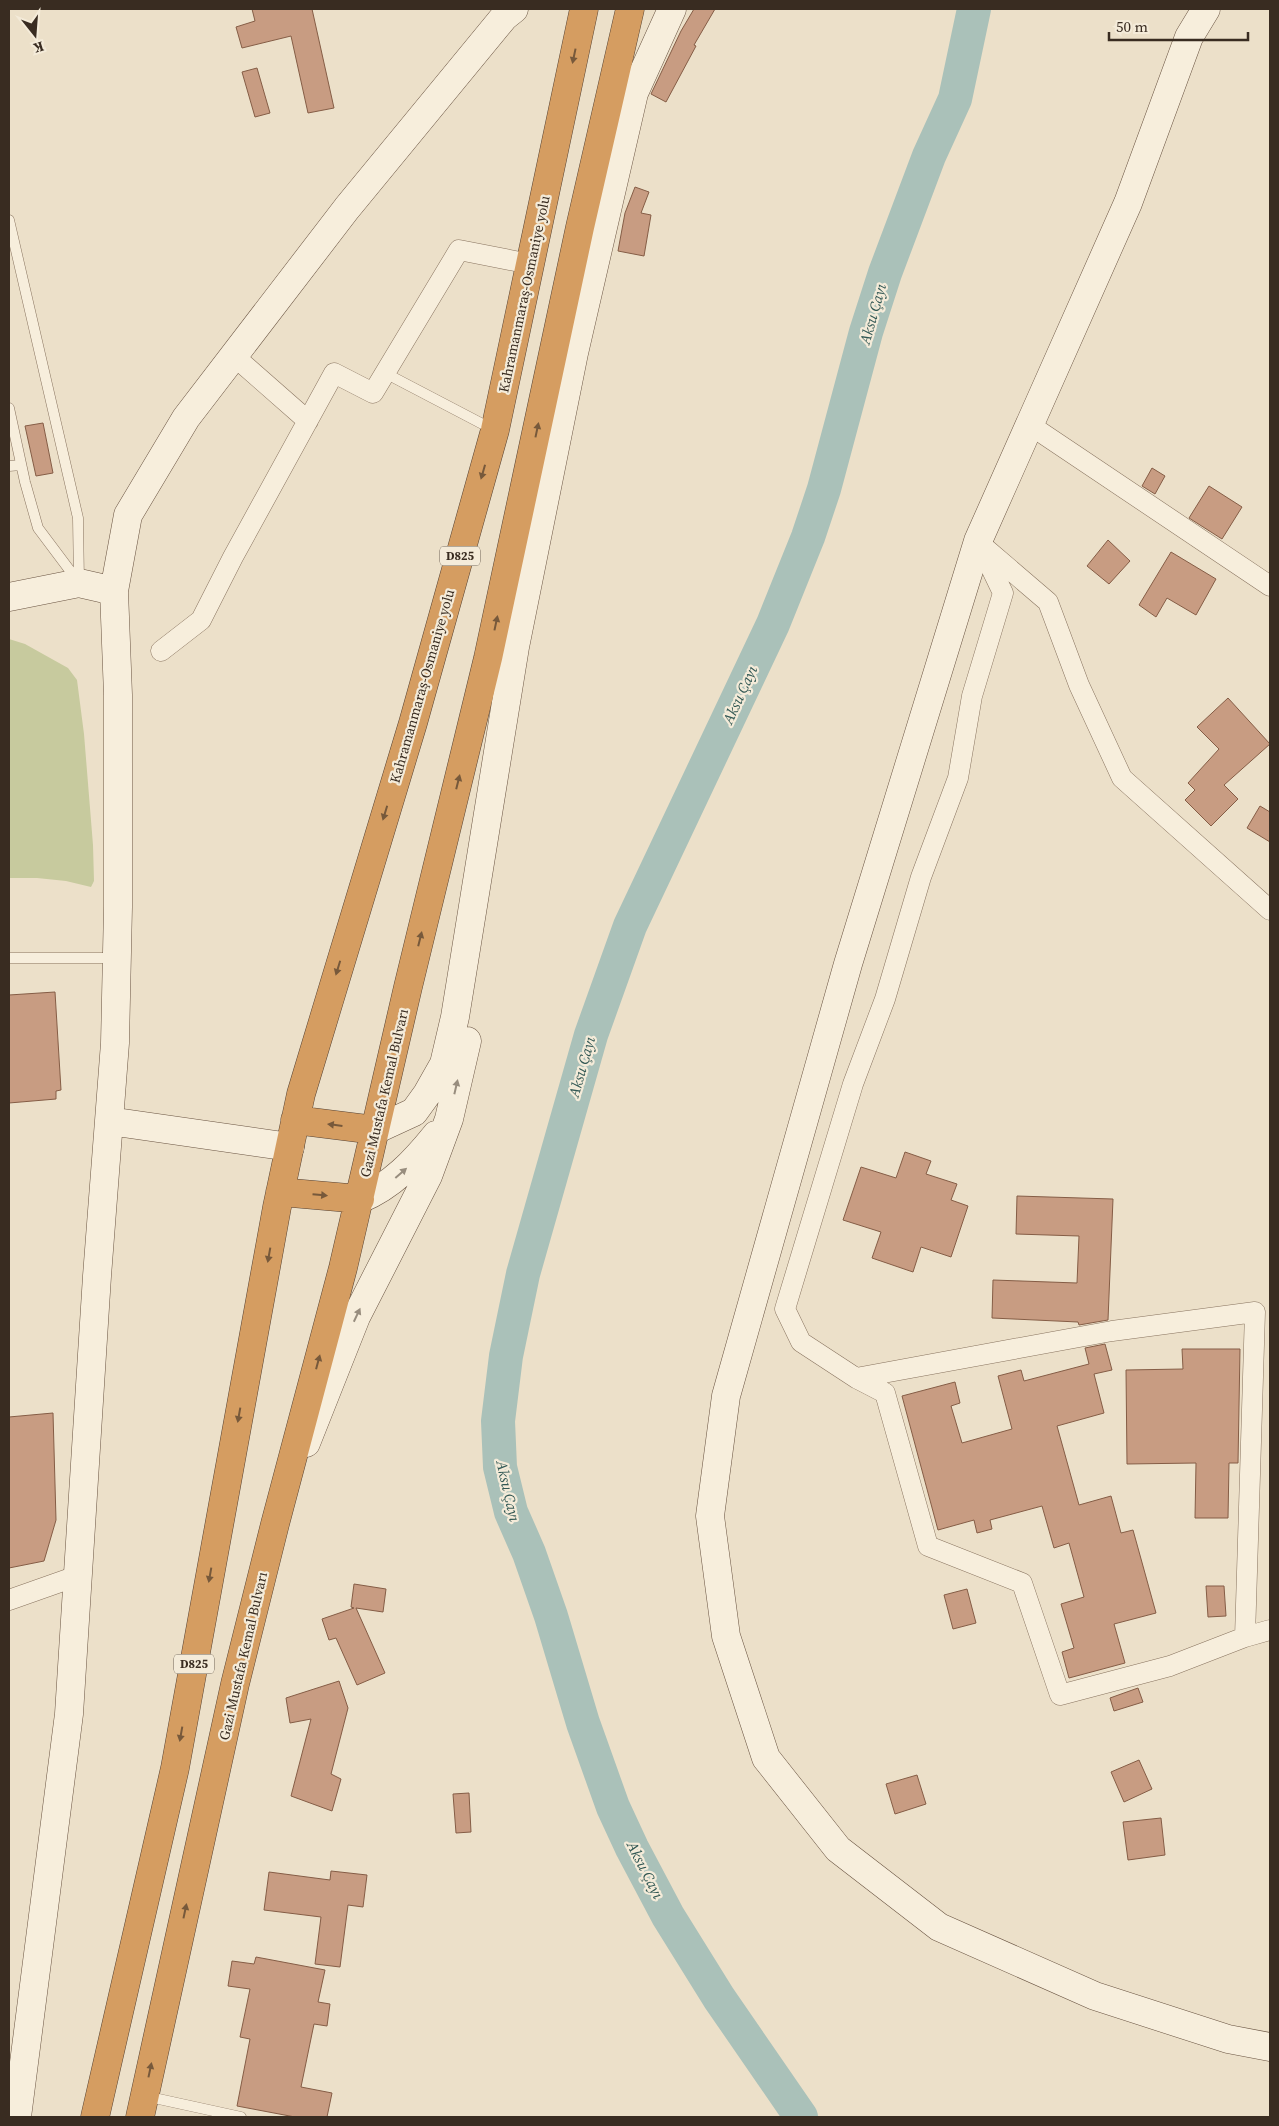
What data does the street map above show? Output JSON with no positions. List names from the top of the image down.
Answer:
{
  "streets": {
    "highway": ["Kahramanmaraş-Osmaniye yolu", "D825", "Gazi Mustafa Kemal Bulvarı"]
  },
  "one_way": ["Kahramanmaraş-Osmaniye yolu"],
  "water": ["Aksu Çayı"],
  "scale_bar": "50 m",
  "north": "bottom"
}
